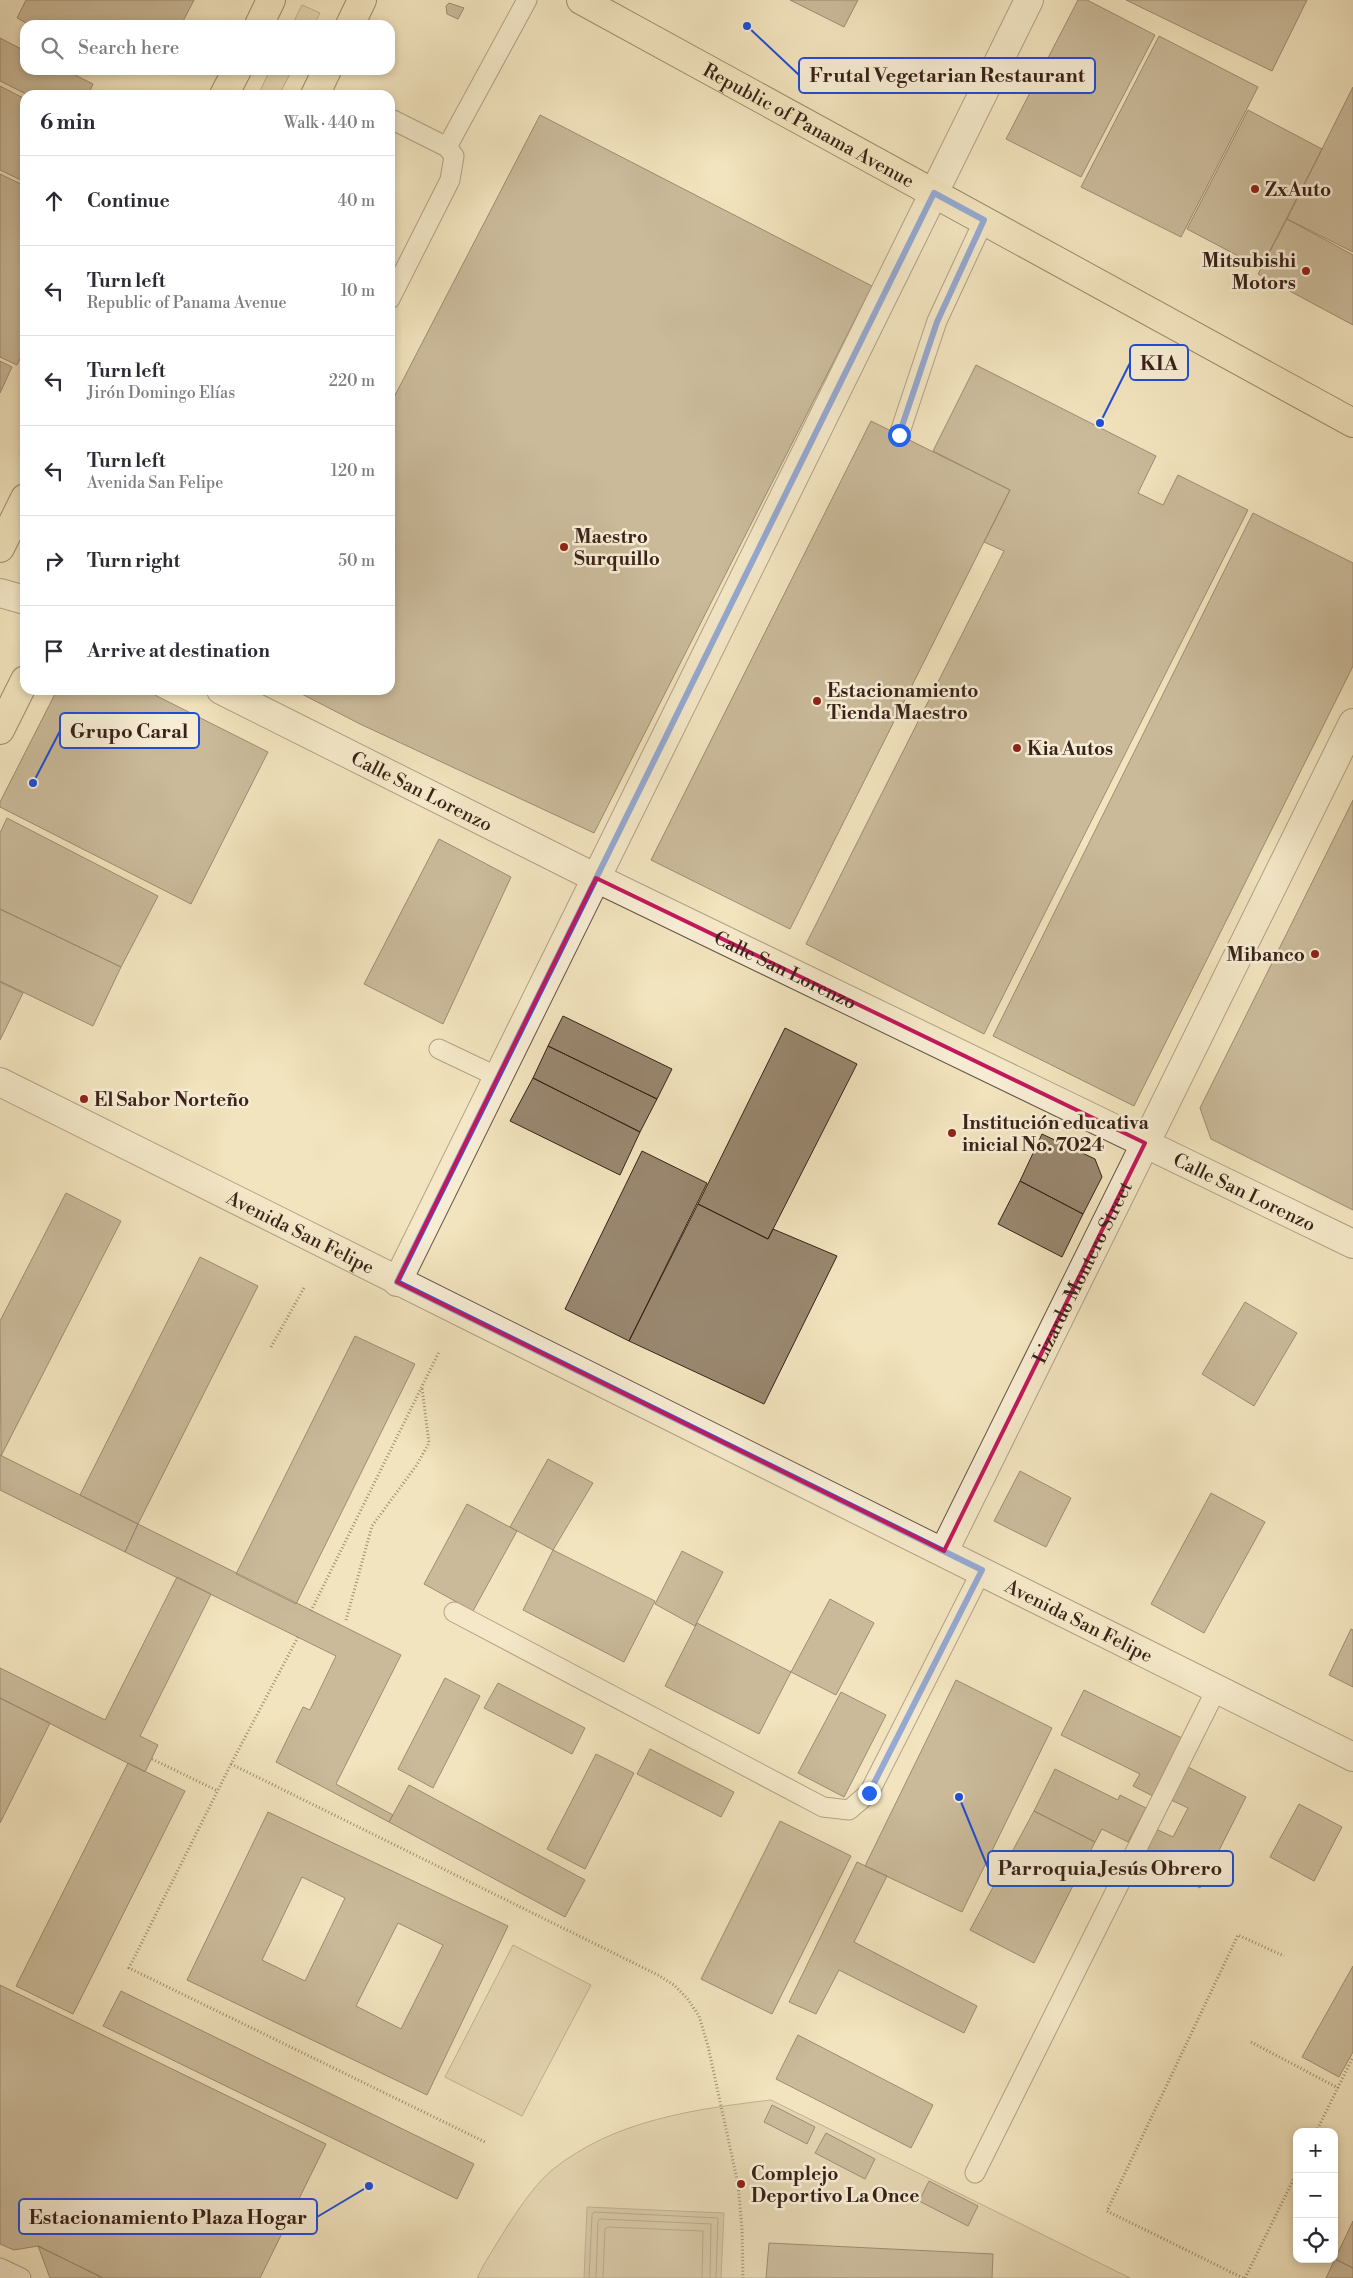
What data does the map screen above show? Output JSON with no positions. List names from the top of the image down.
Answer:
{
  "streets": {
    "main road": ["Republic of Panama Avenue"],
    "street": ["Calle San Lorenzo", "Avenida San Felipe", "Lizardo Montero Street"]
  },
  "crossings": [
    ["Calle San Lorenzo", "Lizardo Montero Street"],
    ["Avenida San Felipe", "Lizardo Montero Street"]
  ],
  "places": [
    "Frutal Vegetarian Restaurant",
    "ZxAuto",
    "Mitsubishi Motors",
    "KIA",
    "Maestro Surquillo",
    "Estacionamiento Tienda Maestro",
    "Kia Autos",
    "Grupo Caral",
    "Mibanco",
    "El Sabor Norteño",
    "Institución educativa inicial No. 7024",
    "Parroquia Jesús Obrero",
    "Complejo Deportivo La Once",
    "Estacionamiento Plaza Hogar"
  ],
  "page": {
    "search": "Search here",
    "heading": ["6 min", "Walk · 440 m"],
    "list": [
      ["Continue", "40 m"],
      ["Turn left", "Republic of Panama Avenue", "10 m"],
      ["Turn left", "Jirón Domingo Elías", "220 m"],
      ["Turn left", "Avenida San Felipe", "120 m"],
      ["Turn right", "50 m"],
      "Arrive at destination"
    ],
    "map_buttons": ["+", "−"]
  }
}
